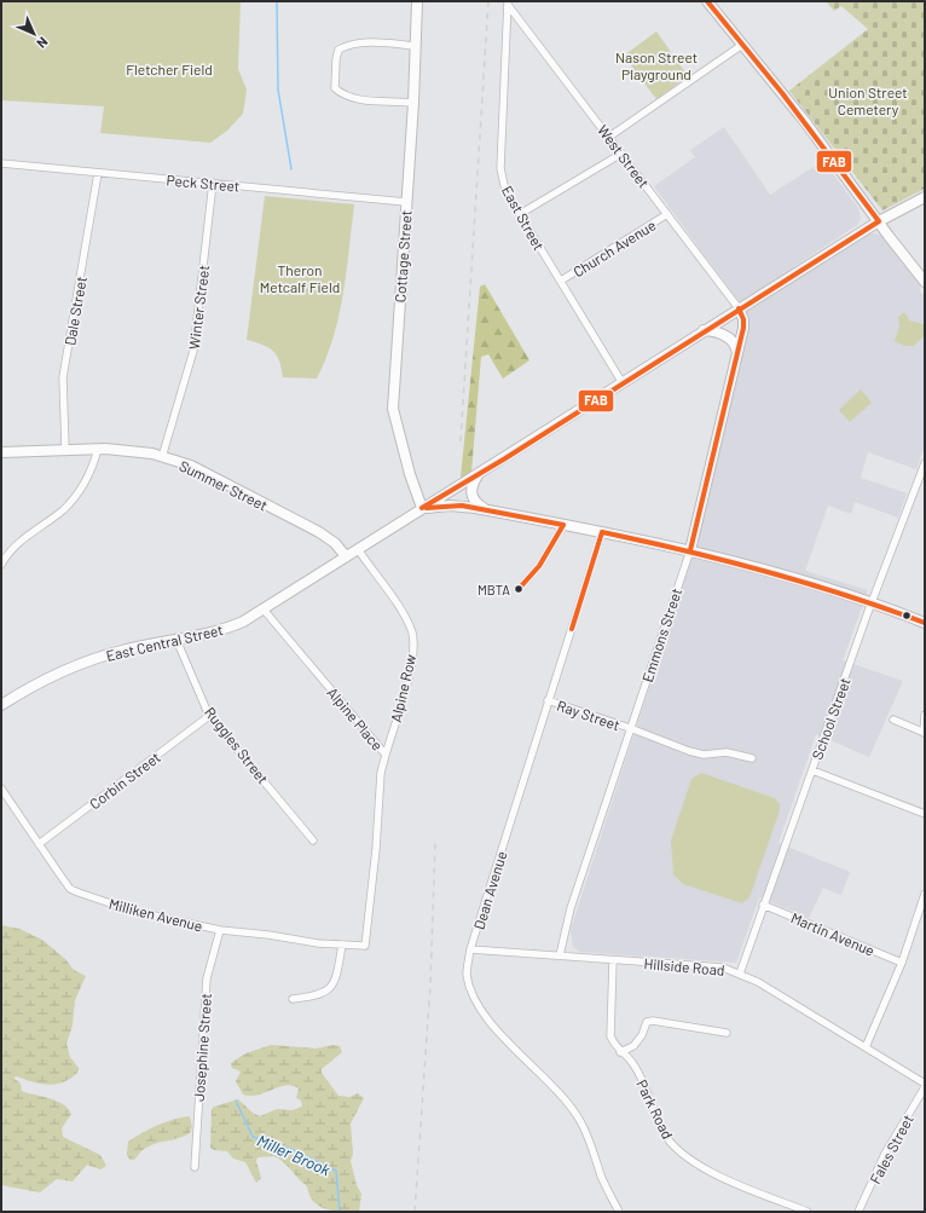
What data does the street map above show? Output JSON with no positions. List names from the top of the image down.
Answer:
{
  "streets": {
    "main road": [
      "Cottage Street",
      "Summer Street",
      "Emmons Street",
      "East Central Street"
    ],
    "street": [
      "West Street",
      "Peck Street",
      "East Street",
      "Church Avenue",
      "Winter Street",
      "Dale Street",
      "Alpine Row",
      "Ray Street",
      "Alpine Place",
      "School Street",
      "Ruggles Street",
      "Corbin Street",
      "Dean Avenue",
      "Milliken Avenue",
      "Martin Avenue",
      "Hillside Road",
      "Josephine Street",
      "Park Road",
      "Fales Street"
    ]
  },
  "crossings": [
    ["West Street", "East Street"],
    ["West Street", "Church Avenue"],
    ["West Street", "Emmons Street"],
    ["West Street", "East Central Street"],
    ["Peck Street", "Cottage Street"],
    ["Peck Street", "Winter Street"],
    ["Peck Street", "Dale Street"],
    ["East Street", "Church Avenue"],
    ["East Street", "East Central Street"],
    ["Cottage Street", "East Central Street"],
    ["Winter Street", "Summer Street"],
    ["Dale Street", "Summer Street"],
    ["Summer Street", "East Central Street"],
    ["Emmons Street", "East Central Street"],
    ["Emmons Street", "Ray Street"],
    ["Emmons Street", "Hillside Road"],
    ["East Central Street", "Alpine Row"],
    ["East Central Street", "Alpine Place"],
    ["East Central Street", "Ruggles Street"],
    ["Alpine Row", "Alpine Place"],
    ["Ray Street", "Dean Avenue"],
    ["Alpine Place", "Milliken Avenue"],
    ["School Street", "Martin Avenue"],
    ["School Street", "Hillside Road"],
    ["Ruggles Street", "Corbin Street"],
    ["Corbin Street", "Milliken Avenue"],
    ["Dean Avenue", "Hillside Road"],
    ["Milliken Avenue", "Josephine Street"],
    ["Hillside Road", "Park Road"]
  ],
  "water": ["Miller Brook"],
  "parks": [
    "Nason Street Playground",
    "Fletcher Field",
    "Union Street Cemetery",
    "Theron Metcalf Field"
  ],
  "places": ["MBTA"],
  "lines": ["transit line FAB"],
  "north": "bottom right"
}
